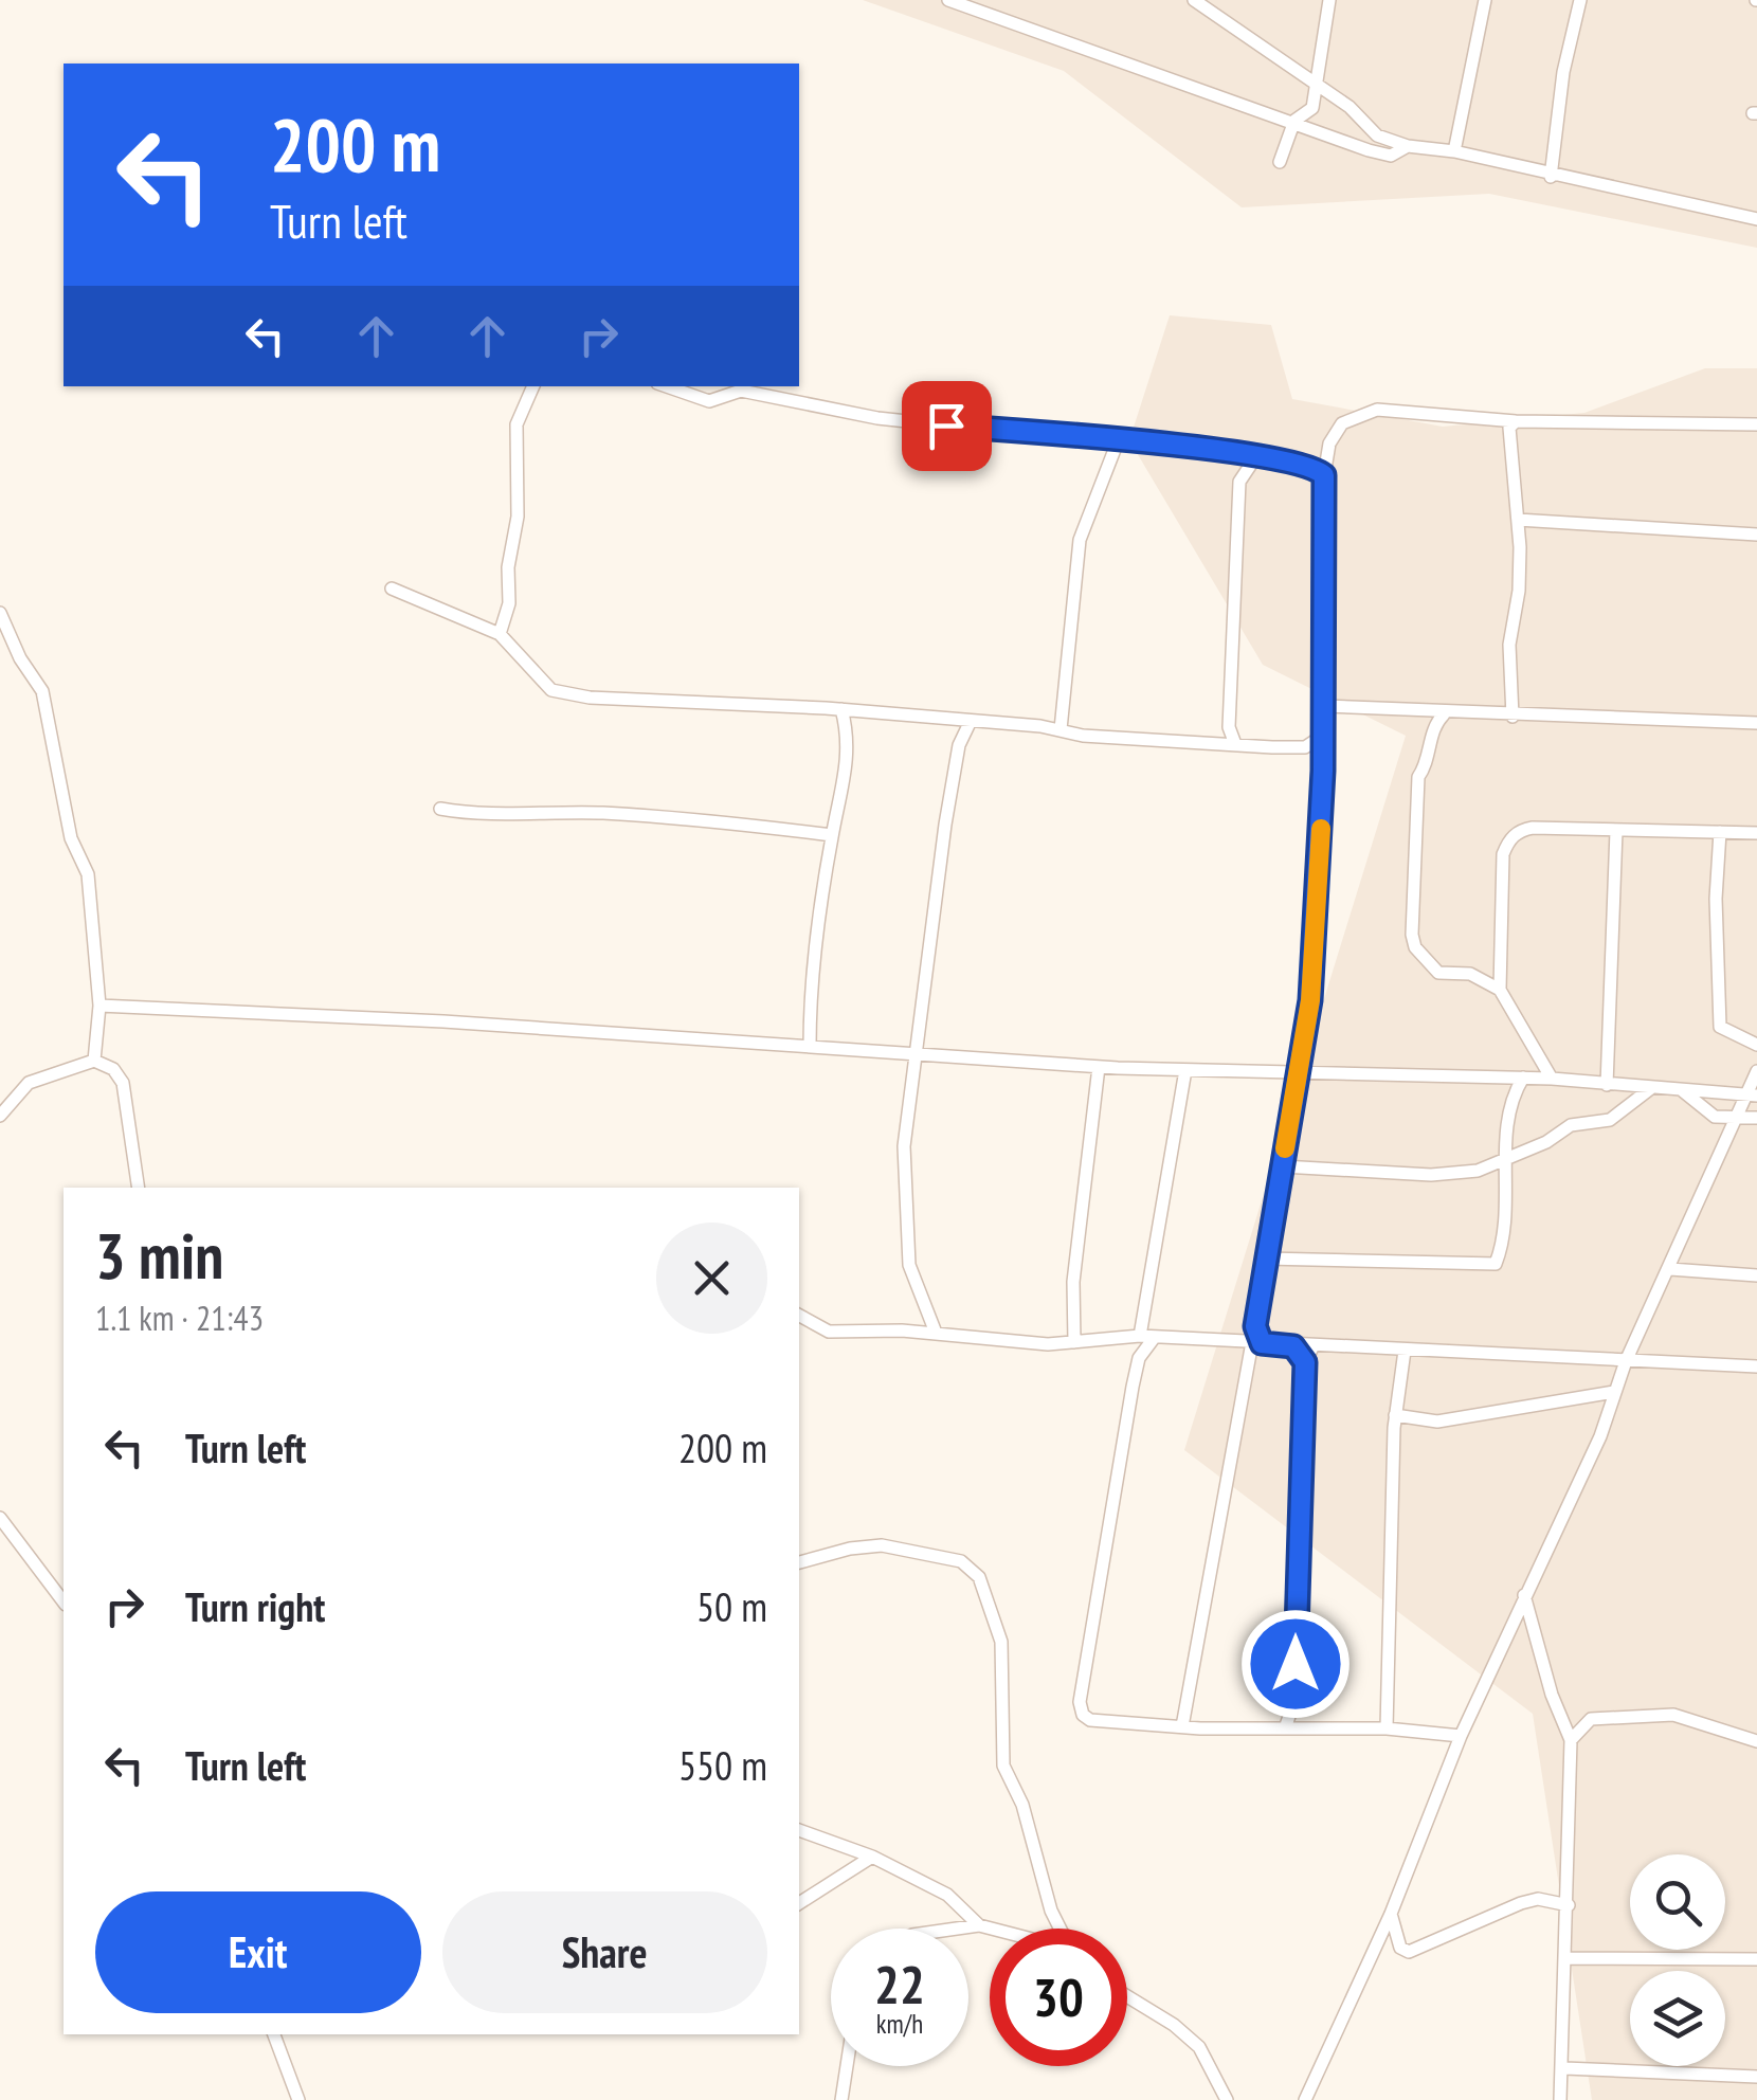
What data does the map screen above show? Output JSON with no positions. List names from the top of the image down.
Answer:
{
  "page": {
    "turn": ["200 m", "Turn left"],
    "heading": ["3 min", "1.1 km · 21:43"],
    "list": [
      {
        "name": "Turn left",
        "value": "200 m"
      },
      {
        "name": "Turn right",
        "value": "50 m"
      },
      {
        "name": "Turn left",
        "value": "550 m"
      }
    ],
    "buttons": ["Exit", "Share"],
    "speed": "22 km/h",
    "limit": "30"
  }
}
